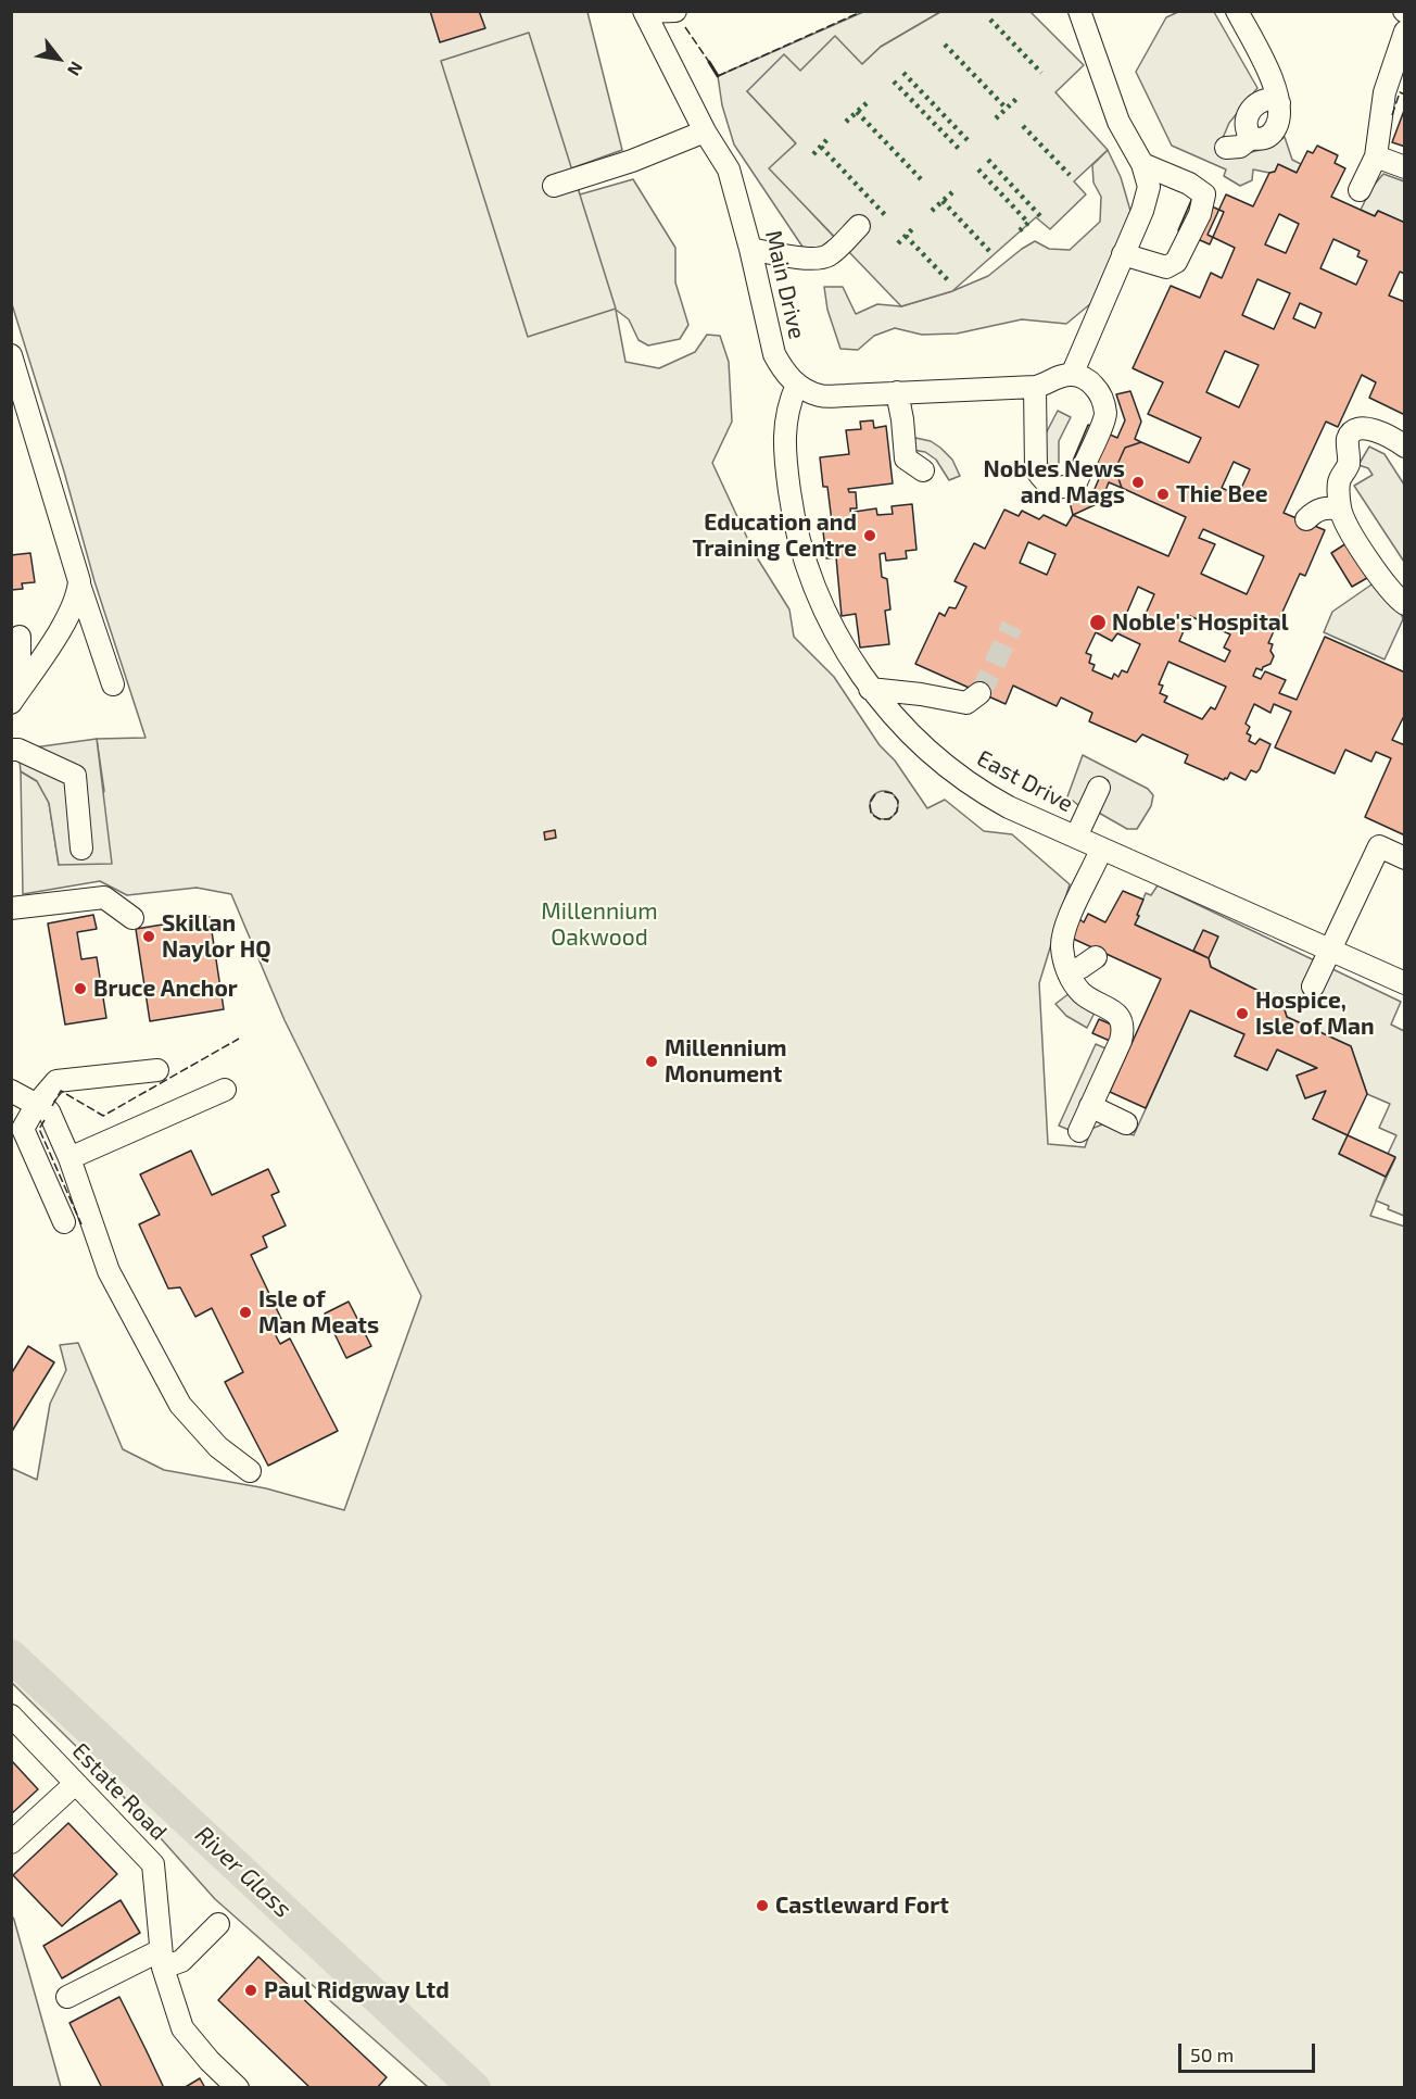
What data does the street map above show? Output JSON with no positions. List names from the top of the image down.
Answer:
{
  "streets": {
    "street": ["Main Drive", "East Drive", "Estate Road"]
  },
  "crossings": [
    ["Main Drive", "East Drive"]
  ],
  "water": ["River Glass"],
  "parks": ["Millennium Oakwood"],
  "places": [
    "Nobles News and Mags",
    "Thie Bee",
    "Education and Training Centre",
    "Noble's Hospital",
    "Skillan Naylor HQ",
    "Bruce Anchor",
    "Hospice, Isle of Man",
    "Millennium Monument",
    "Isle of Man Meats",
    "Castleward Fort",
    "Paul Ridgway Ltd"
  ],
  "scale_bar": "50 m",
  "north": "bottom right"
}
